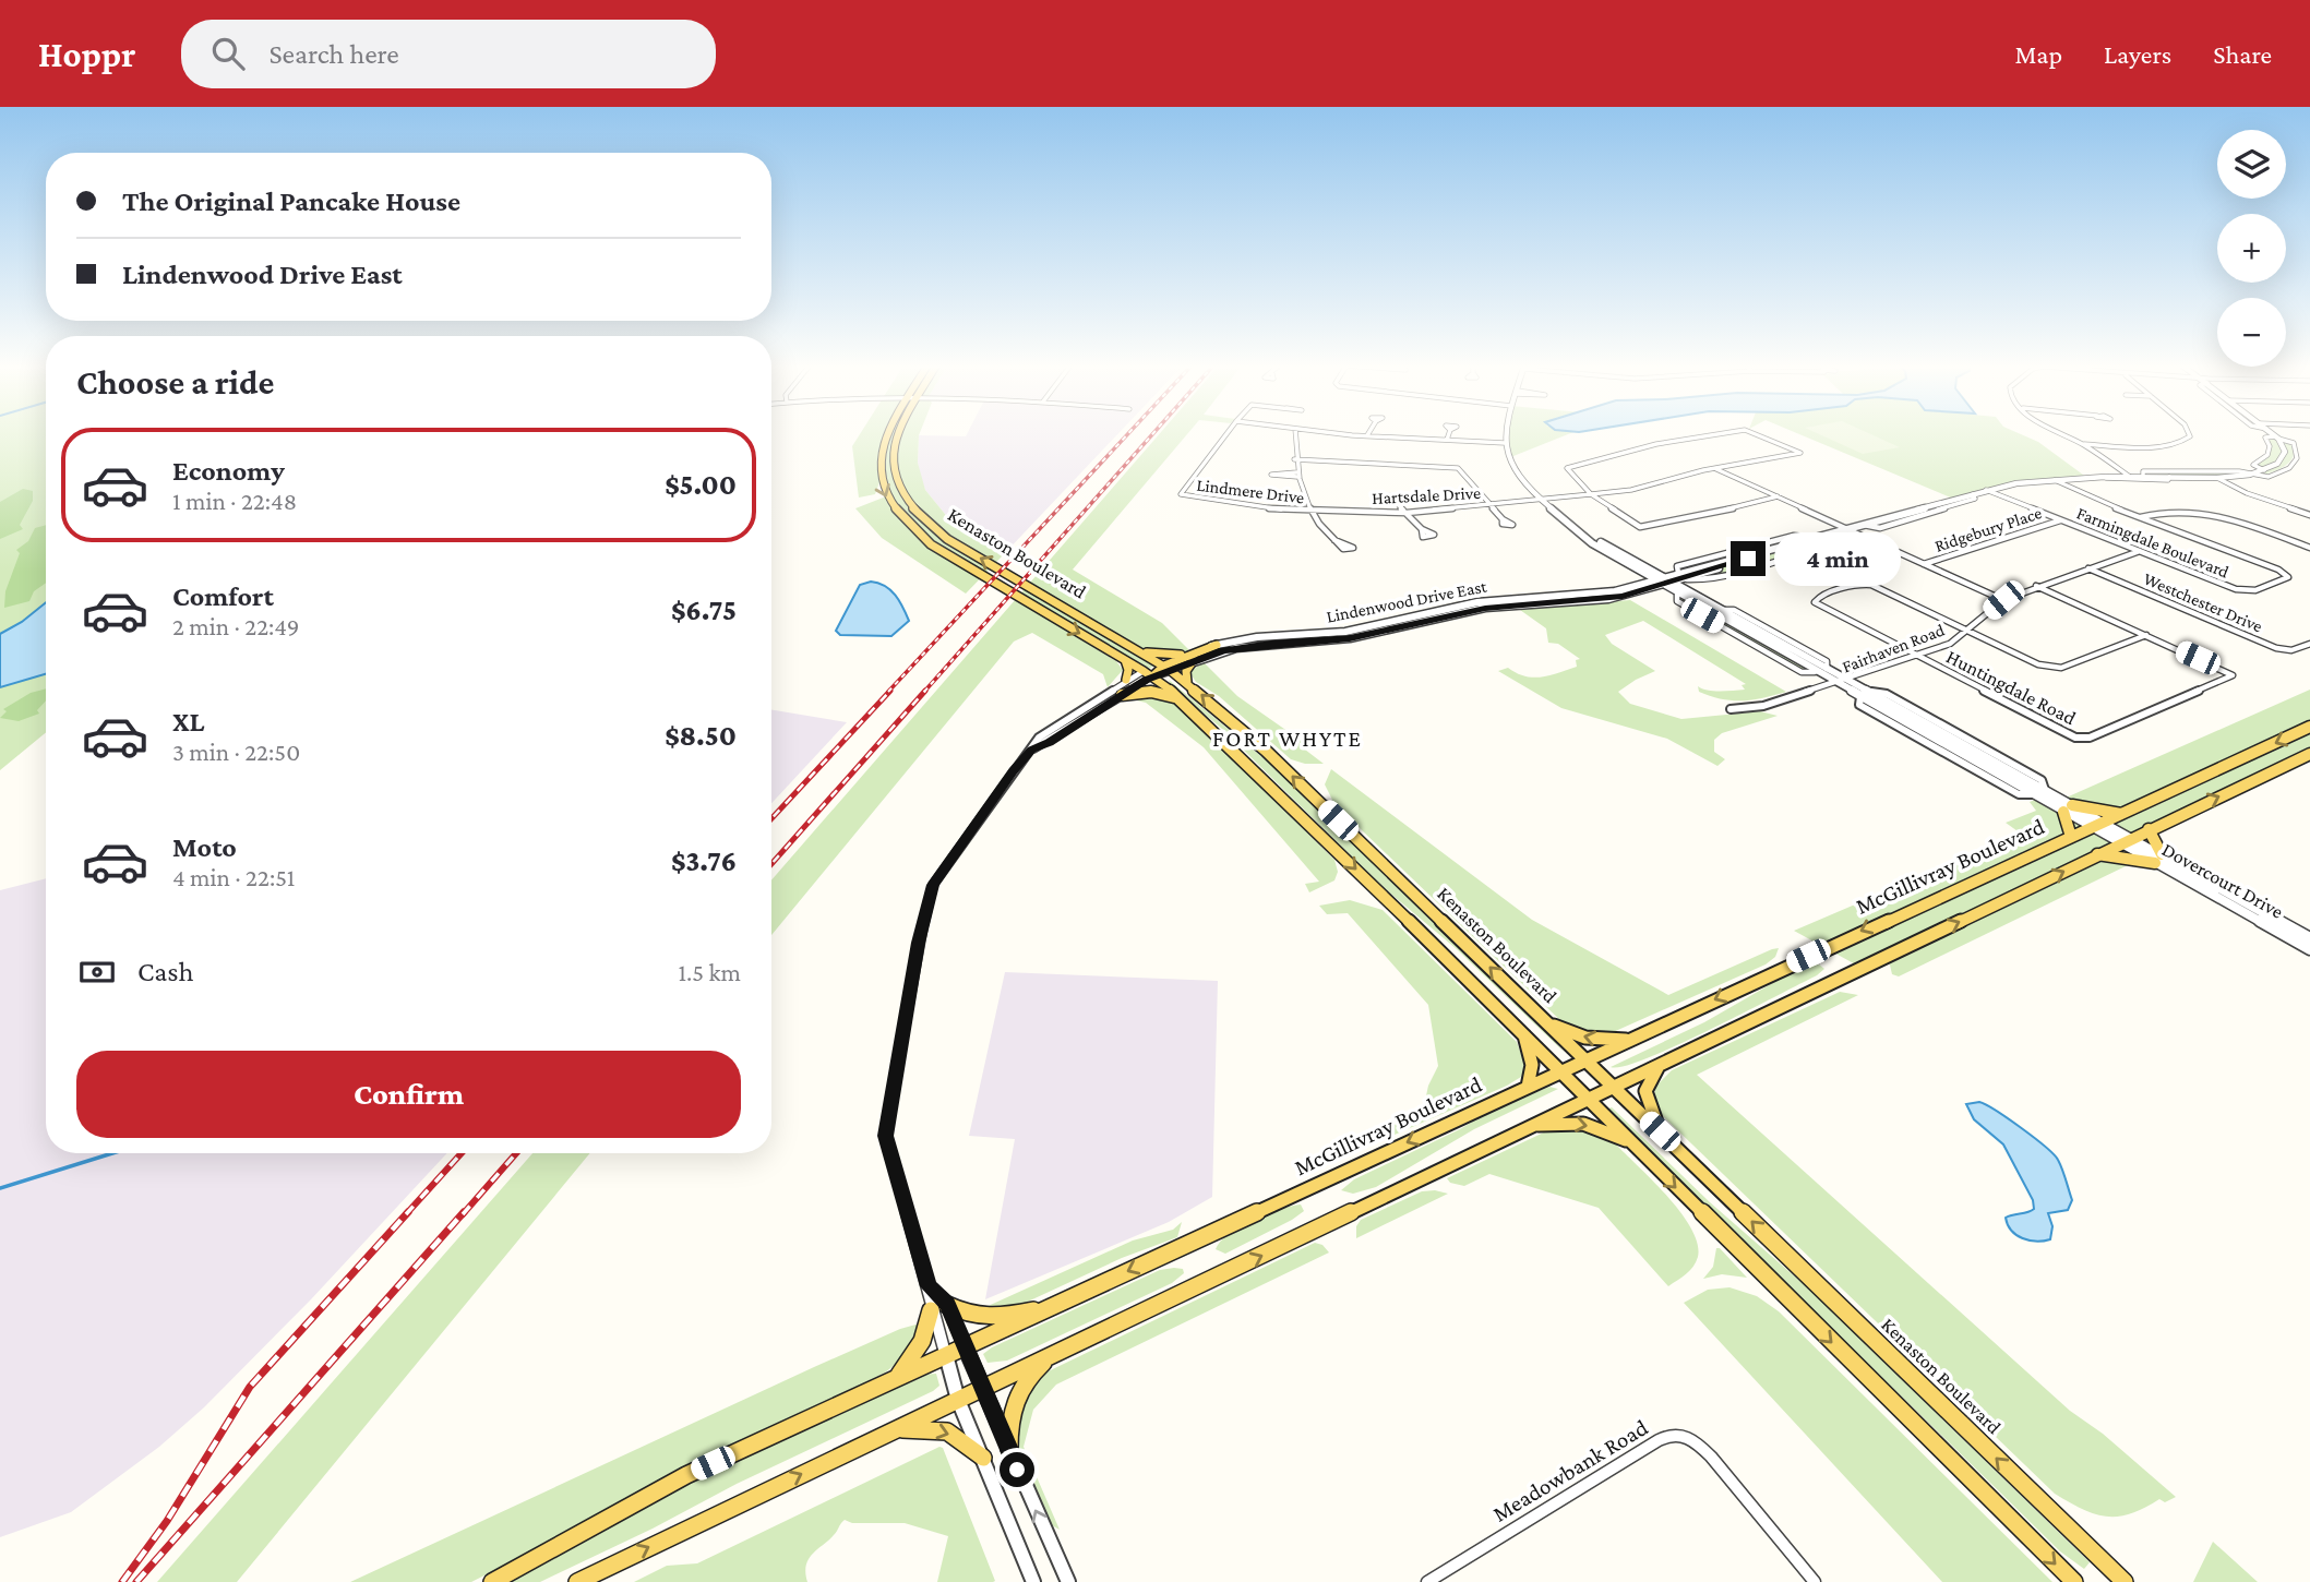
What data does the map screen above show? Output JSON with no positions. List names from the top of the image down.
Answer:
{
  "streets": {
    "main road": ["Kenaston Boulevard", "McGillivray Boulevard"],
    "street": [
      "Lindmere Drive",
      "Hartsdale Drive",
      "Ridgebury Place",
      "Farmingdale Boulevard",
      "Lindenwood Drive East",
      "Westchester Drive",
      "Fairhaven Road",
      "Huntingdale Road",
      "Dovercourt Drive",
      "Meadowbank Road"
    ]
  },
  "crossings": [
    ["Lindmere Drive", "Hartsdale Drive"],
    ["Ridgebury Place", "Farmingdale Boulevard"],
    ["Farmingdale Boulevard", "Lindenwood Drive East"],
    ["Farmingdale Boulevard", "Fairhaven Road"],
    ["Kenaston Boulevard", "Lindenwood Drive East"],
    ["Kenaston Boulevard", "McGillivray Boulevard"],
    ["Westchester Drive", "Fairhaven Road"],
    ["Fairhaven Road", "Huntingdale Road"],
    ["McGillivray Boulevard", "Dovercourt Drive"]
  ],
  "districts": ["FORT WHYTE"],
  "page": {
    "header": "Hoppr",
    "search": "Search here",
    "nav": ["Map", "Layers", "Share"],
    "map_buttons": ["+", "−"],
    "banner": ["The Original Pancake House", "Lindenwood Drive East"],
    "heading": "Choose a ride",
    "list": [
      {
        "name": "Economy",
        "note": "1 min · 22:48",
        "value": "$5.00"
      },
      {
        "name": "Comfort",
        "note": "2 min · 22:49",
        "value": "$6.75"
      },
      {
        "name": "XL",
        "note": "3 min · 22:50",
        "value": "$8.50"
      },
      {
        "name": "Moto",
        "note": "4 min · 22:51",
        "value": "$3.76"
      }
    ],
    "bubble": "4 min",
    "pay": ["Cash", "1.5 km"],
    "buttons": "Confirm"
  }
}
